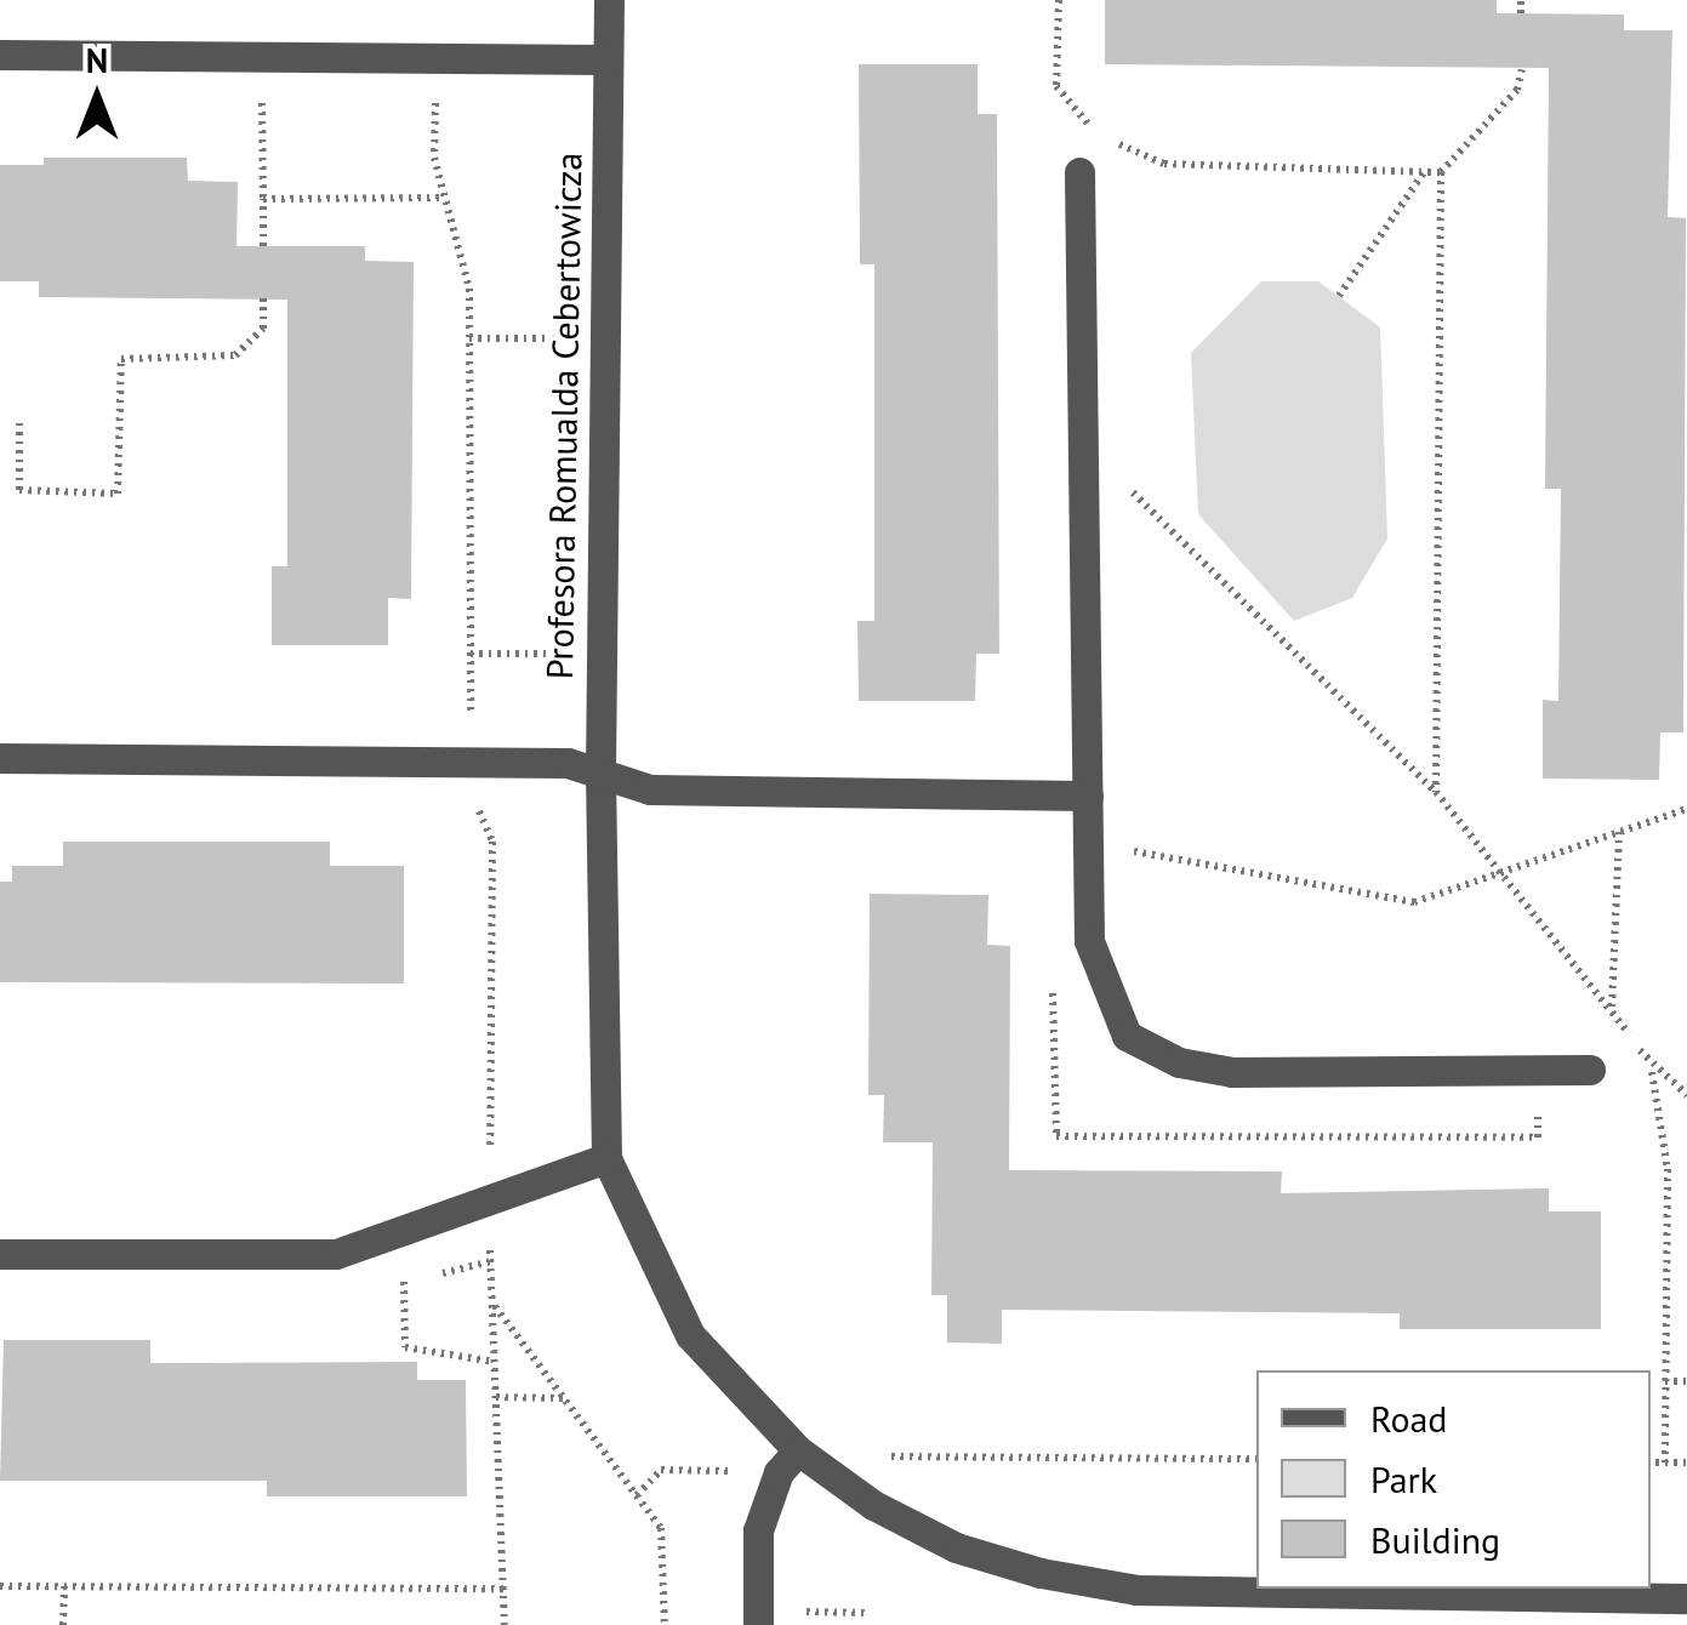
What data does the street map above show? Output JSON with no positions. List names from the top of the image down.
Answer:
{
  "streets": {
    "street": ["Profesora Romualda Cebertowicza"]
  },
  "legend": ["Road", "Park", "Building"],
  "north": "top"
}
